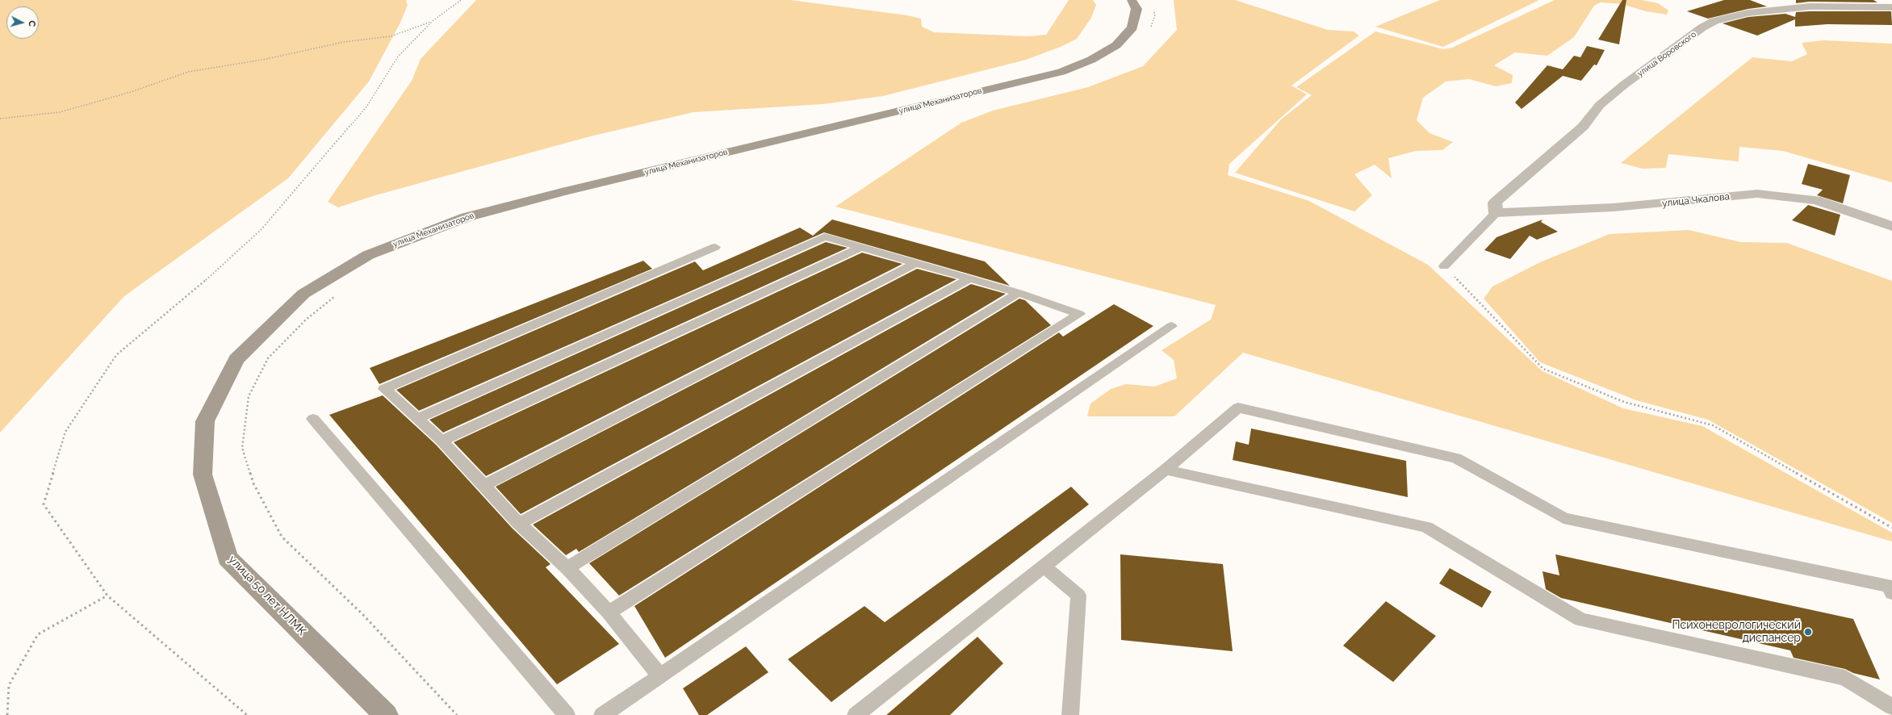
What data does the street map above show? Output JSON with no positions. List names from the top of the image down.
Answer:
{
  "streets": {
    "main road": ["улица Механизаторов", "улица 50 лет НЛМК"],
    "street": ["улица Воровского", "улица Чкалова"]
  },
  "crossings": [
    ["улица Воровского", "улица Чкалова"],
    ["улица Механизаторов", "улица 50 лет НЛМК"]
  ],
  "places": ["Психоневрологический диспансер"],
  "north": "right"
}
